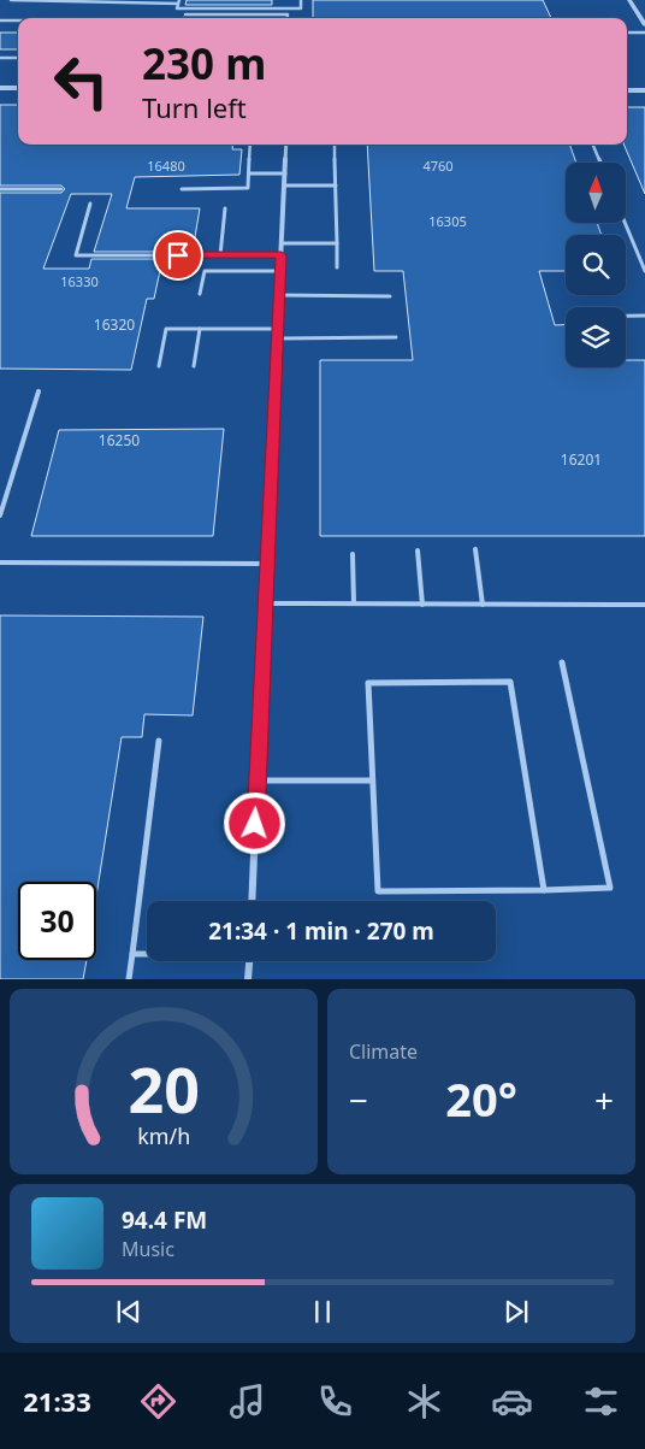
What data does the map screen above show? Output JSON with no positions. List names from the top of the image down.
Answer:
{
  "house_numbers": [
    "16480",
    "4760",
    "16305",
    "16330",
    "16320",
    "16250",
    "16201"
  ],
  "north": "top",
  "page": {
    "turn": ["230 m", "Turn left"],
    "limit": "30",
    "trip": "21:34 · 1 min · 270 m",
    "tile": "Climate",
    "heat": ["−", "20°", "+"],
    "song": ["94.4 FM", "Music"],
    "tabs": "21:33",
    "gauge": ["20", "km/h"]
  }
}
